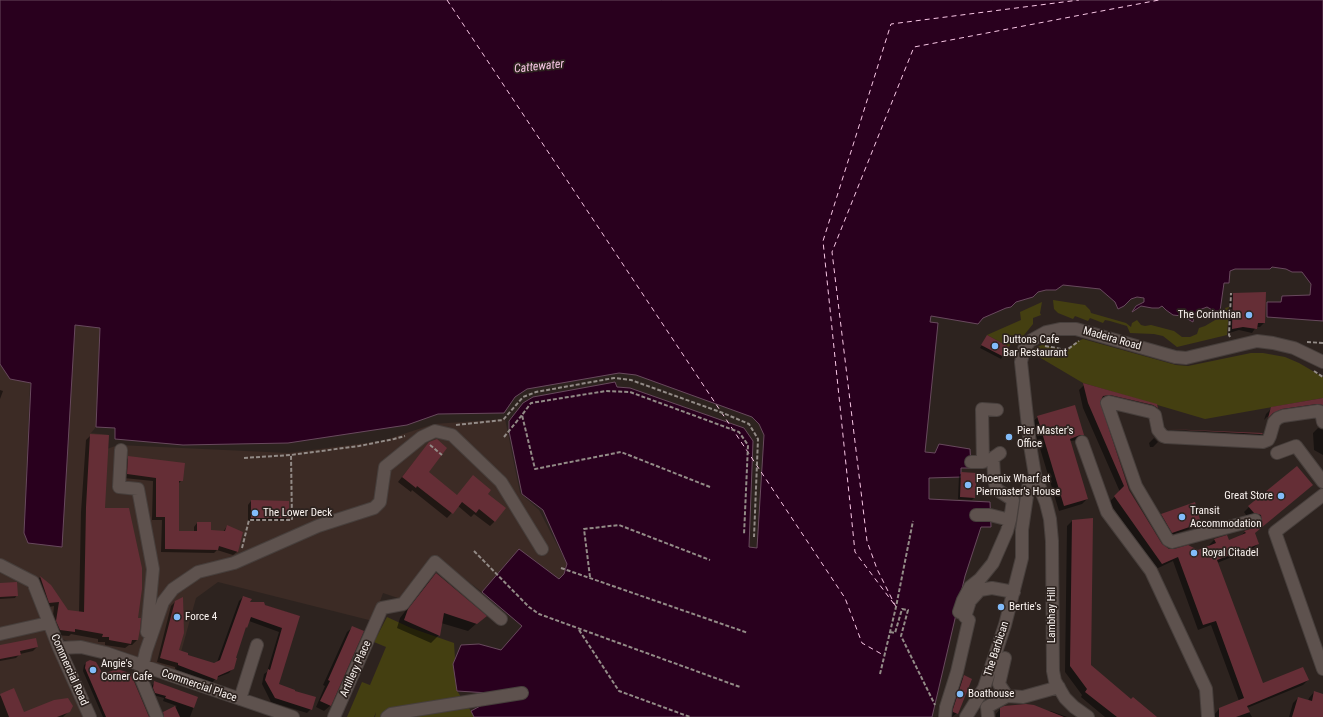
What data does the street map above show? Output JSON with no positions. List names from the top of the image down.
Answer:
{
  "streets": {
    "street": [
      "Madeira Road",
      "Lambhay Hill",
      "The Barbican",
      "Artillery Place",
      "Commercial Road",
      "Commercial Place"
    ]
  },
  "crossings": [
    ["Madeira Road", "Lambhay Hill"],
    ["Commercial Road", "Commercial Place"]
  ],
  "water": ["Cattewater"],
  "places": [
    "The Corinthian",
    "Duttons Cafe Bar Restaurant",
    "Pier Master's Office",
    "Phoenix Wharf at Piermaster's House",
    "Great Store",
    "The Lower Deck",
    "Transit Accommodation",
    "Royal Citadel",
    "Bertie's",
    "Force 4",
    "Angie's Corner Cafe",
    "Boathouse"
  ]
}
